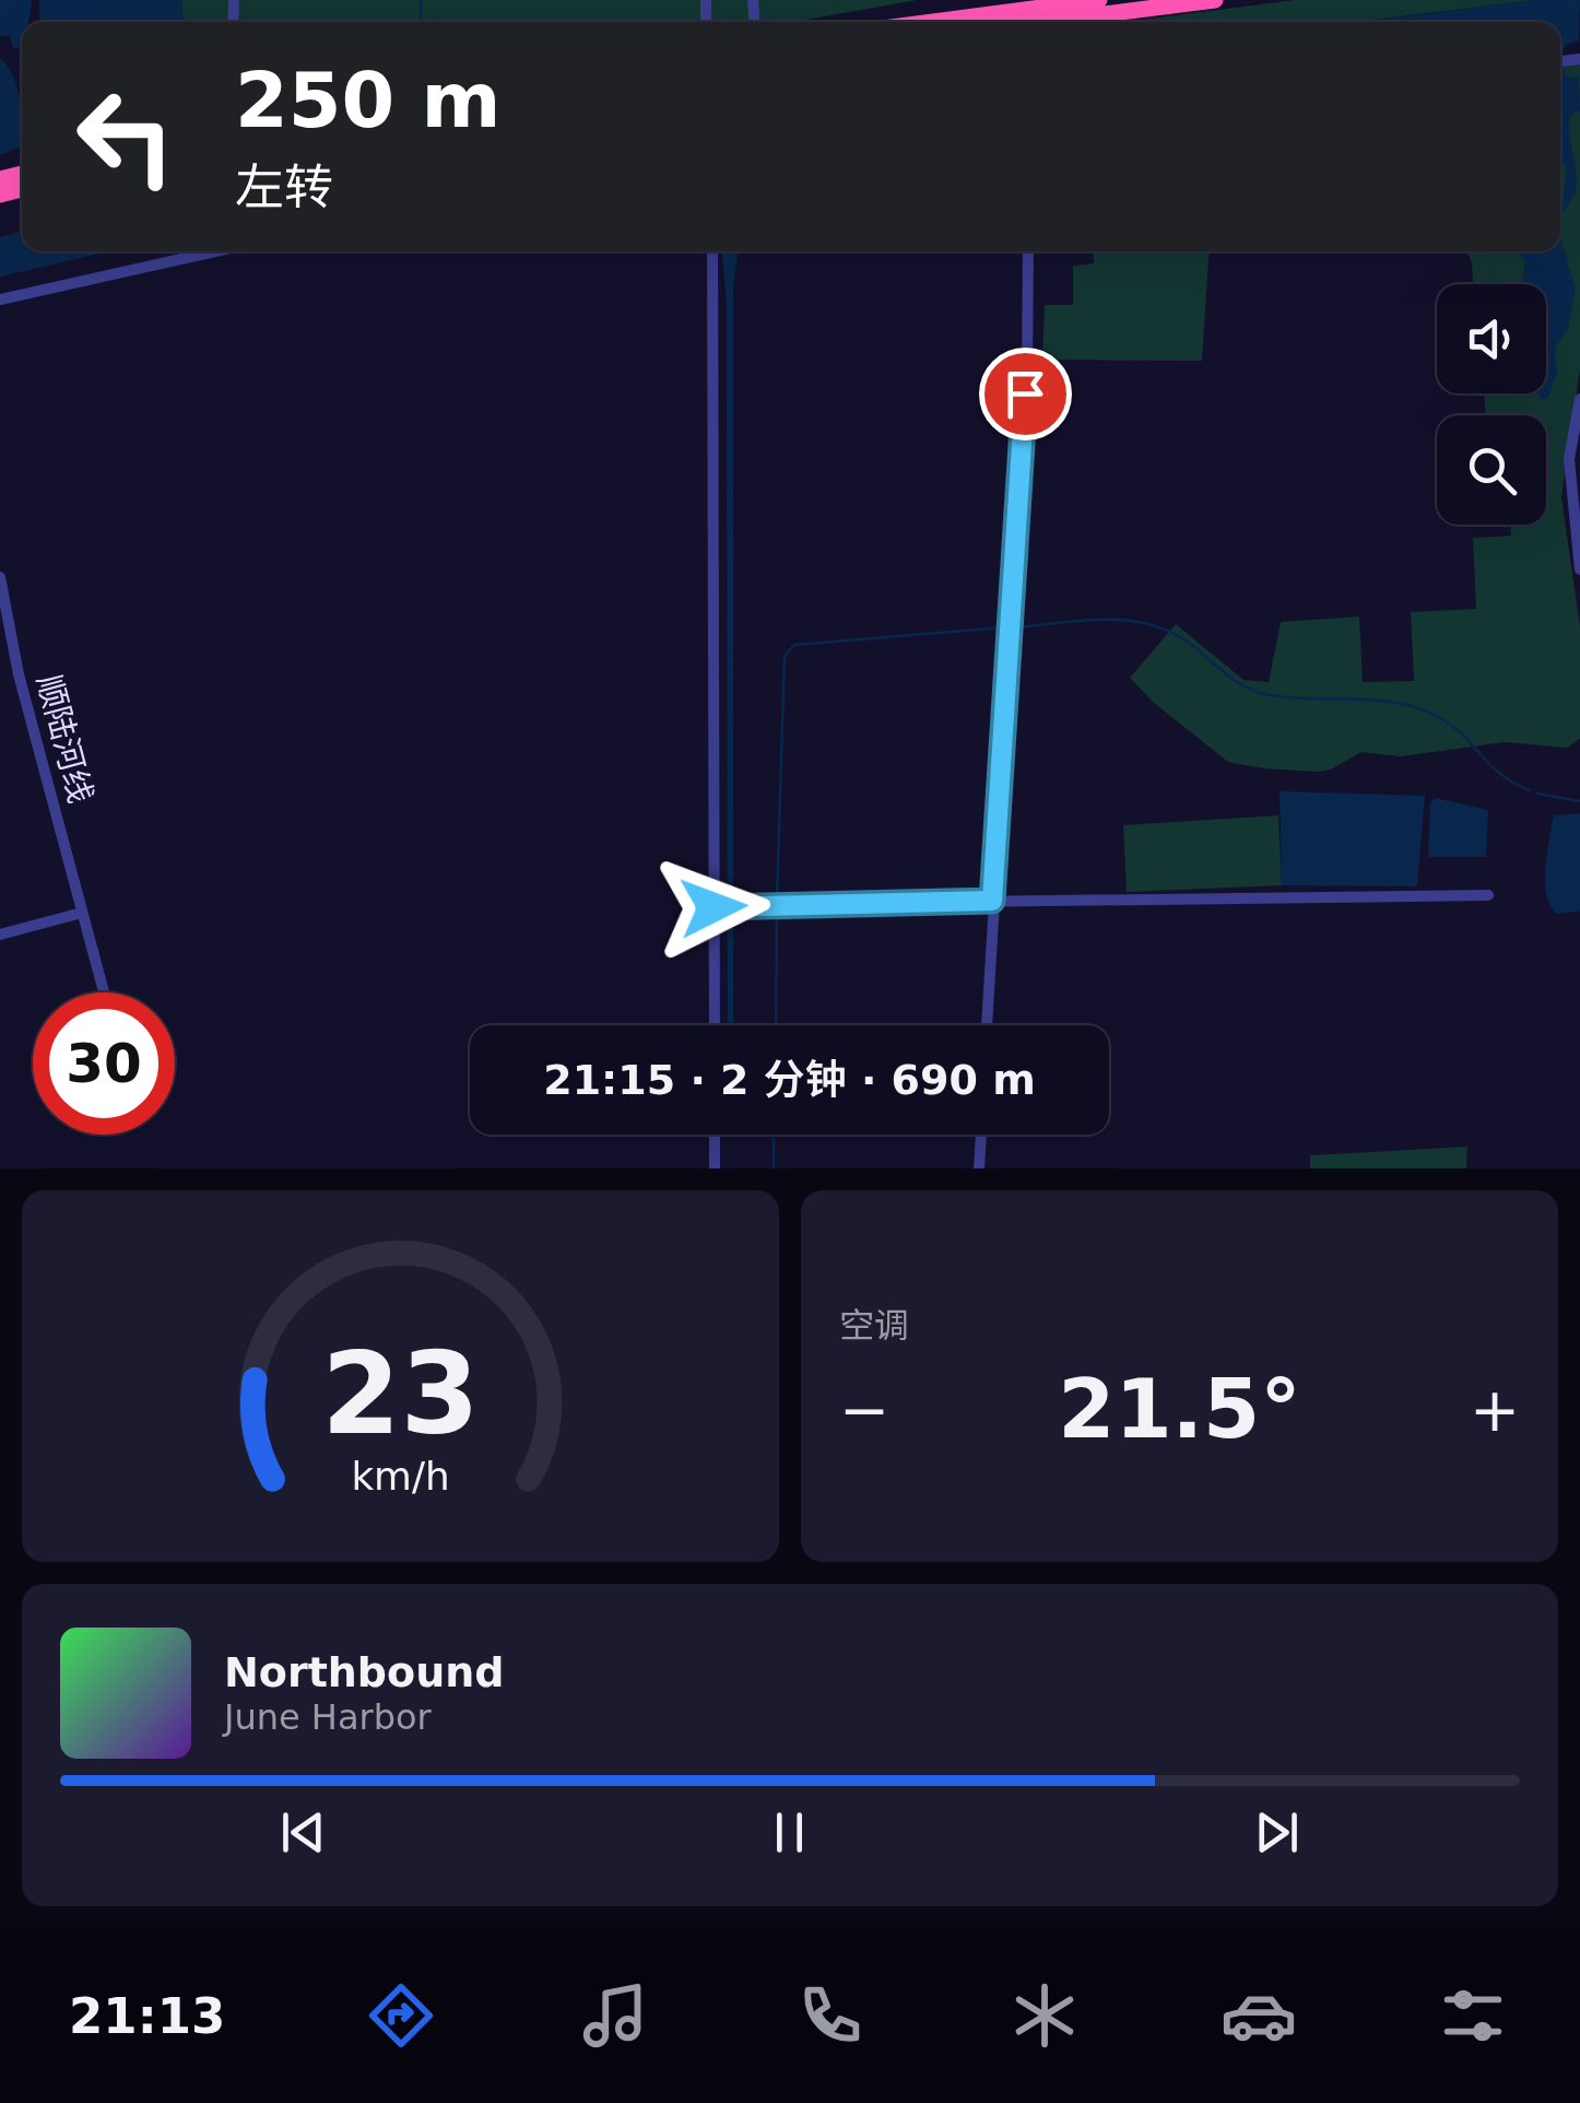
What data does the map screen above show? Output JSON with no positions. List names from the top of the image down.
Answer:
{
  "streets": {
    "street": ["顺陆河线"]
  },
  "page": {
    "turn": ["250 m", "左转"],
    "limit": "30",
    "trip": "21:15 · 2 分钟 · 690 m",
    "tile": "空调",
    "heat": ["−", "21.5°", "+"],
    "song": ["Northbound", "June Harbor"],
    "tabs": "21:13",
    "gauge": ["23", "km/h"]
  }
}
